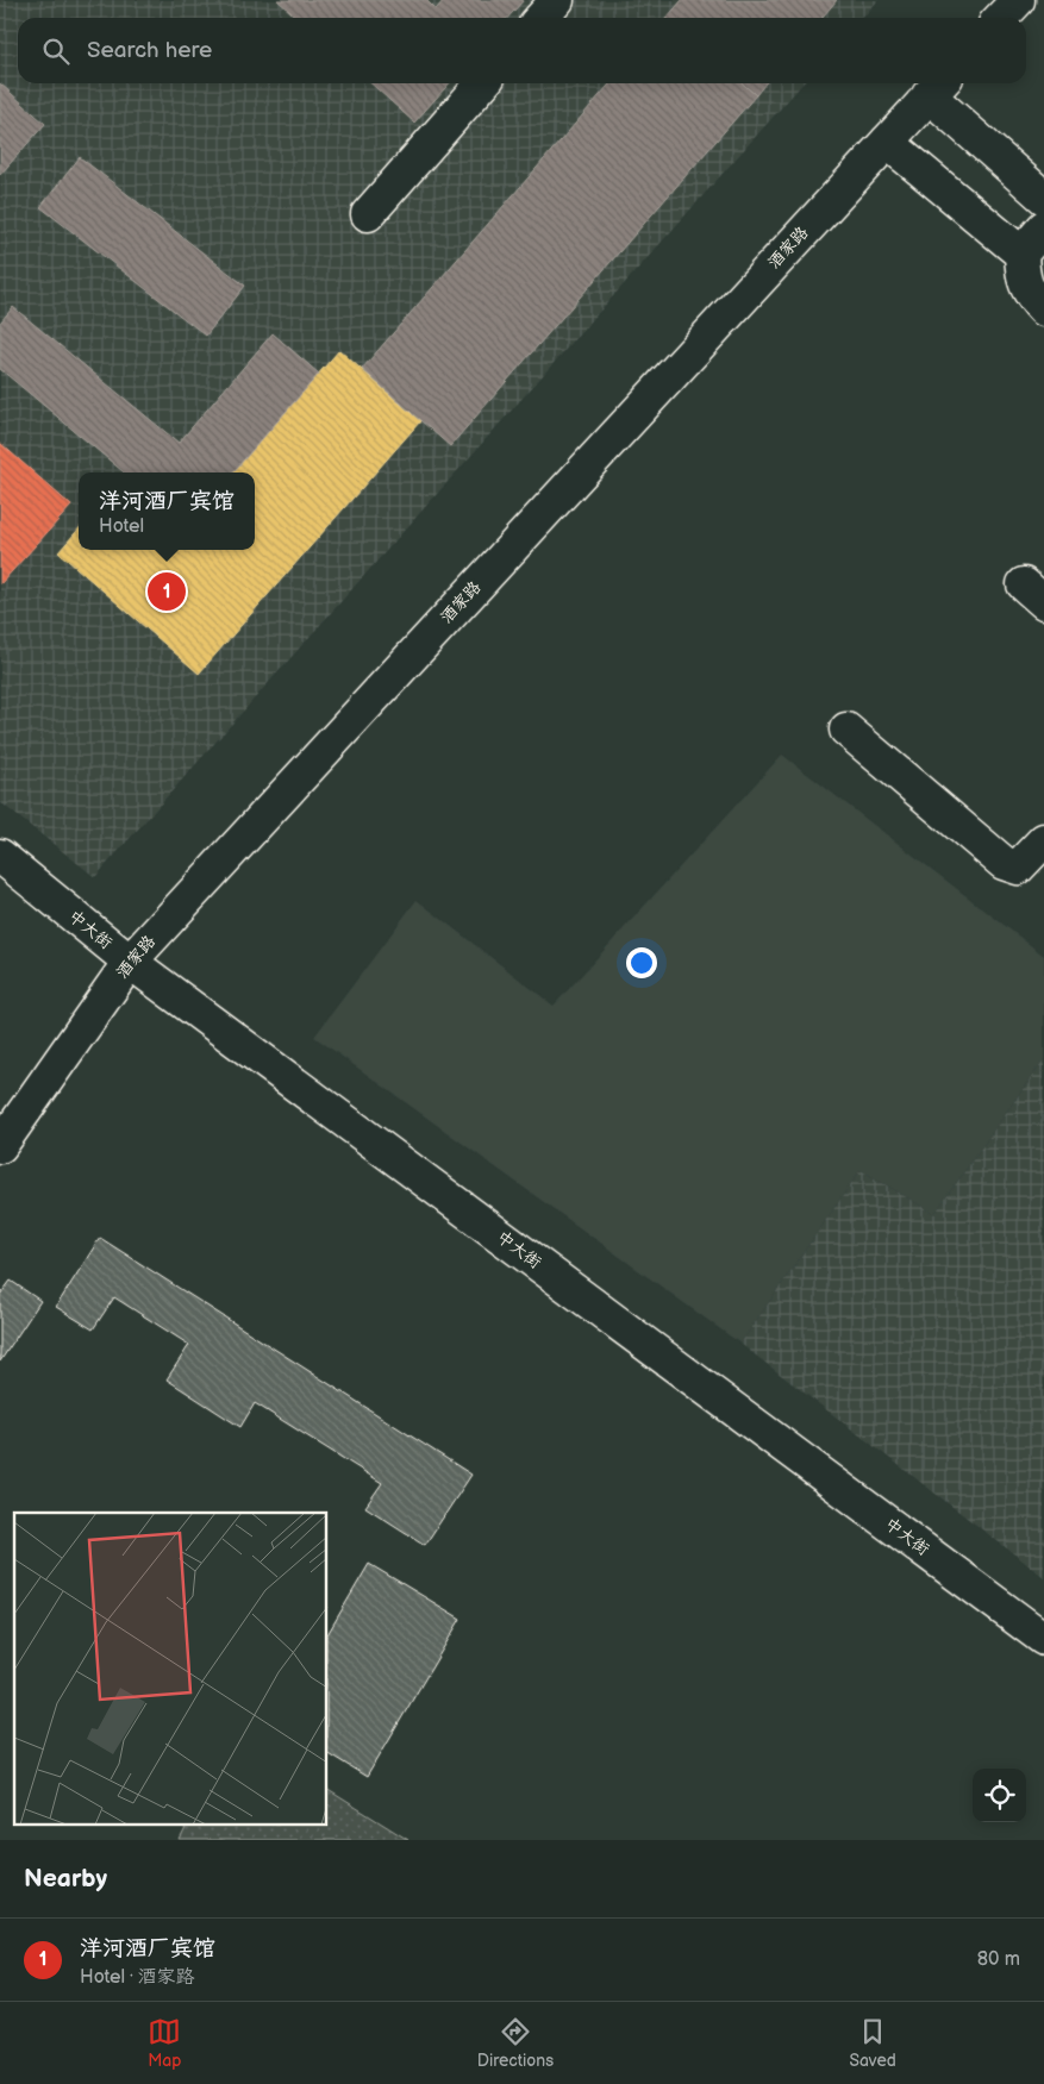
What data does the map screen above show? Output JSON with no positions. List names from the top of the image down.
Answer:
{
  "streets": {
    "street": ["酒家路", "中大街"]
  },
  "crossings": [
    ["酒家路", "中大街"]
  ],
  "page": {
    "search": "Search here",
    "popup": ["洋河酒厂宾馆", "Hotel"],
    "pins": "1",
    "heading": "Nearby",
    "list": [
      {
        "mark": "1",
        "name": "洋河酒厂宾馆",
        "note": "Hotel · 酒家路",
        "value": "80 m"
      }
    ],
    "nav": ["Map", "Directions", "Saved"]
  }
}
